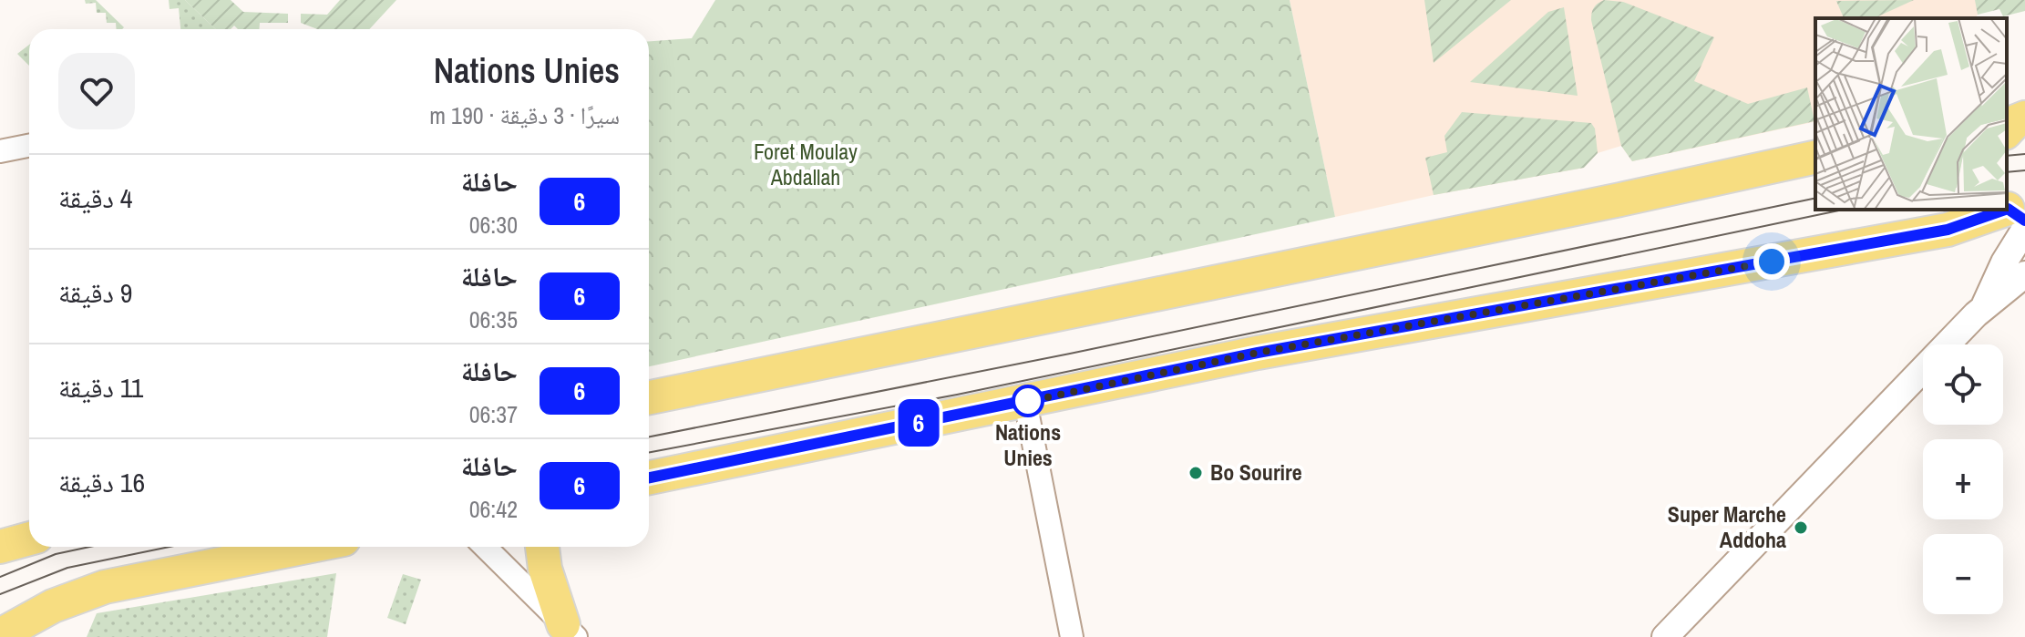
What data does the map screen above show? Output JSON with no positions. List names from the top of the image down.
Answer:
{
  "parks": ["Foret Moulay Abdallah"],
  "places": ["Nations Unies", "Bo Sourire", "Super Marche Addoha"],
  "lines": ["bus line 6"],
  "page": {
    "on_map": "6",
    "heading": ["Nations Unies", "سيرًا · 3 دقيقة · 190 m"],
    "list": [
      {
        "mark": "6",
        "name": "حافلة",
        "note": "06:30",
        "value": "4 دقيقة"
      },
      {
        "mark": "6",
        "name": "حافلة",
        "note": "06:35",
        "value": "9 دقيقة"
      },
      {
        "mark": "6",
        "name": "حافلة",
        "note": "06:37",
        "value": "11 دقيقة"
      },
      {
        "mark": "6",
        "name": "حافلة",
        "note": "06:42",
        "value": "16 دقيقة"
      }
    ],
    "map_buttons": ["+", "−"]
  }
}
